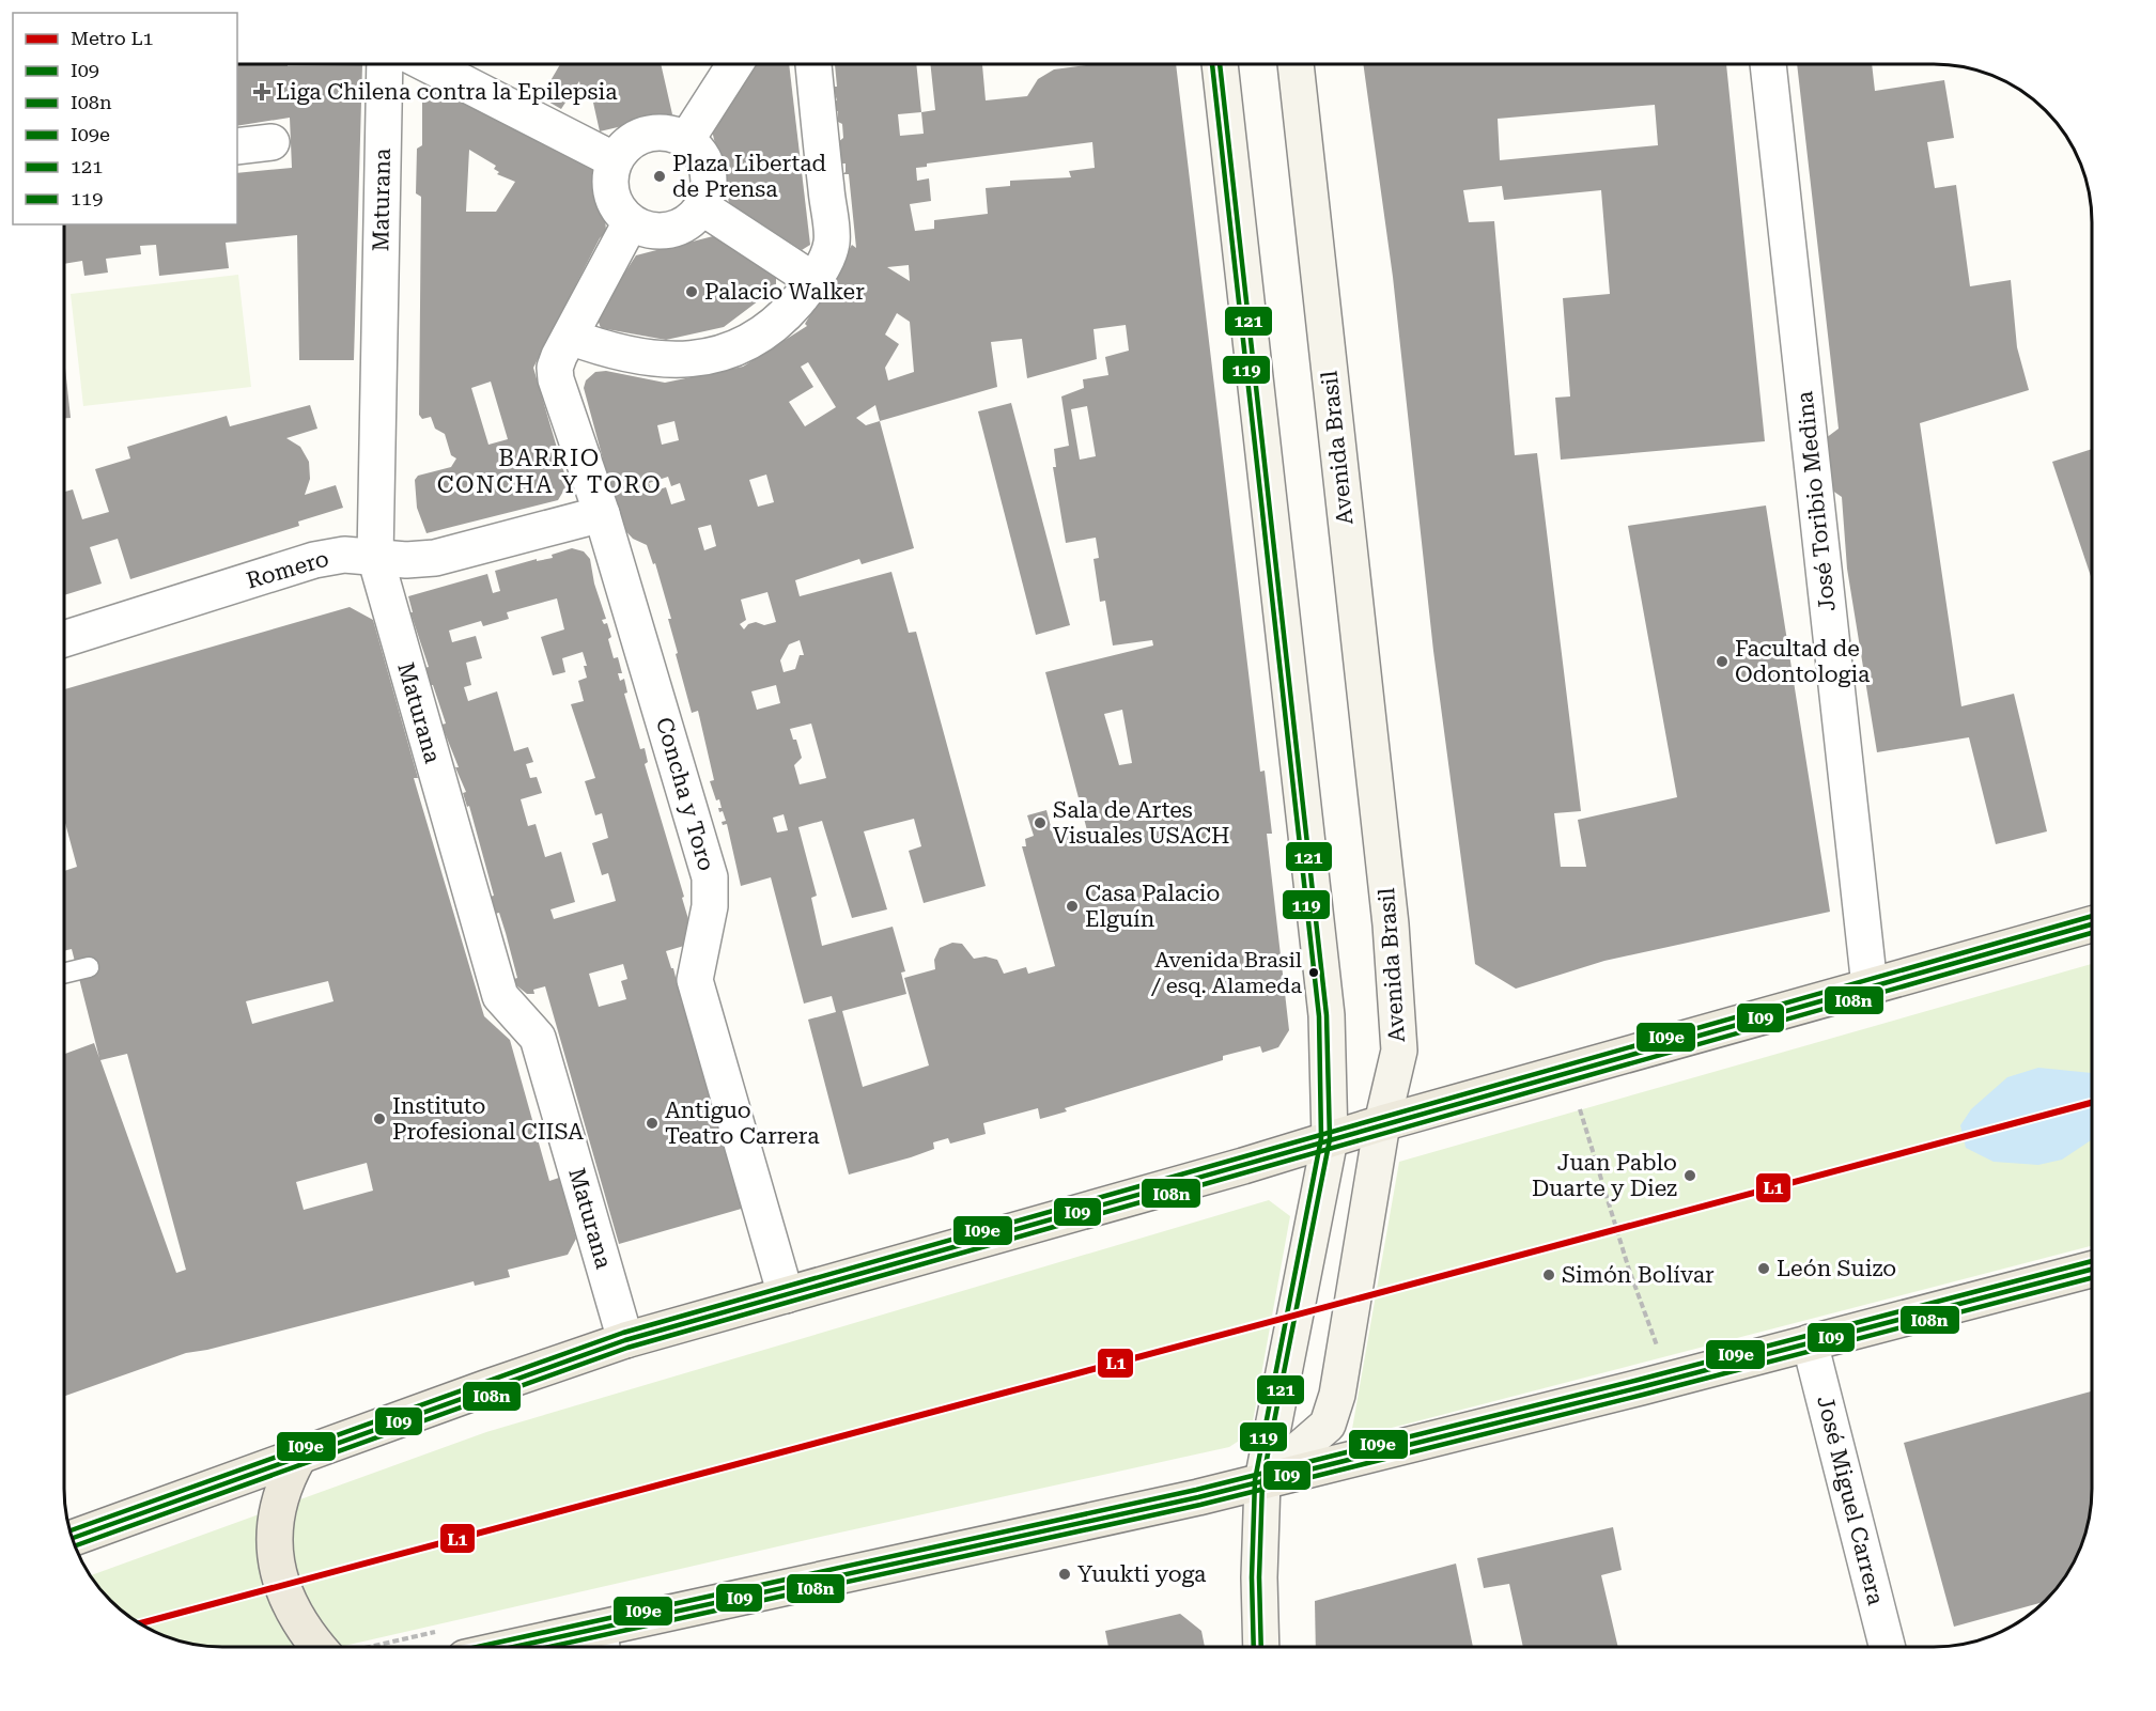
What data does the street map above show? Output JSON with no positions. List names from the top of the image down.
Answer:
{
  "streets": {
    "main road": ["Avenida Brasil"],
    "street": [
      "Maturana",
      "José Toribio Medina",
      "Romero",
      "Concha y Toro",
      "José Miguel Carrera"
    ]
  },
  "crossings": [
    ["Maturana", "Romero"],
    ["Romero", "Concha y Toro"]
  ],
  "districts": ["BARRIO CONCHA Y TORO"],
  "places": {
    "health": ["Liga Chilena contra la Epilepsia"],
    "other": [
      "Plaza Libertad de Prensa",
      "Palacio Walker",
      "Facultad de Odontologia",
      "Sala de Artes Visuales USACH",
      "Casa Palacio Elguín",
      "Avenida Brasil / esq. Alameda",
      "Instituto Profesional CIISA",
      "Antiguo Teatro Carrera",
      "Juan Pablo Duarte y Diez",
      "León Suizo",
      "Simón Bolívar",
      "Yuukti yoga"
    ]
  },
  "lines": [
    "transit line 121",
    "transit line 119",
    "transit line I09e",
    "transit line I09",
    "transit line I08n",
    "metro line L1"
  ],
  "legend": [
    "Metro L1",
    "I09",
    "I08n",
    "I09e",
    "121",
    "119"
  ]
}
